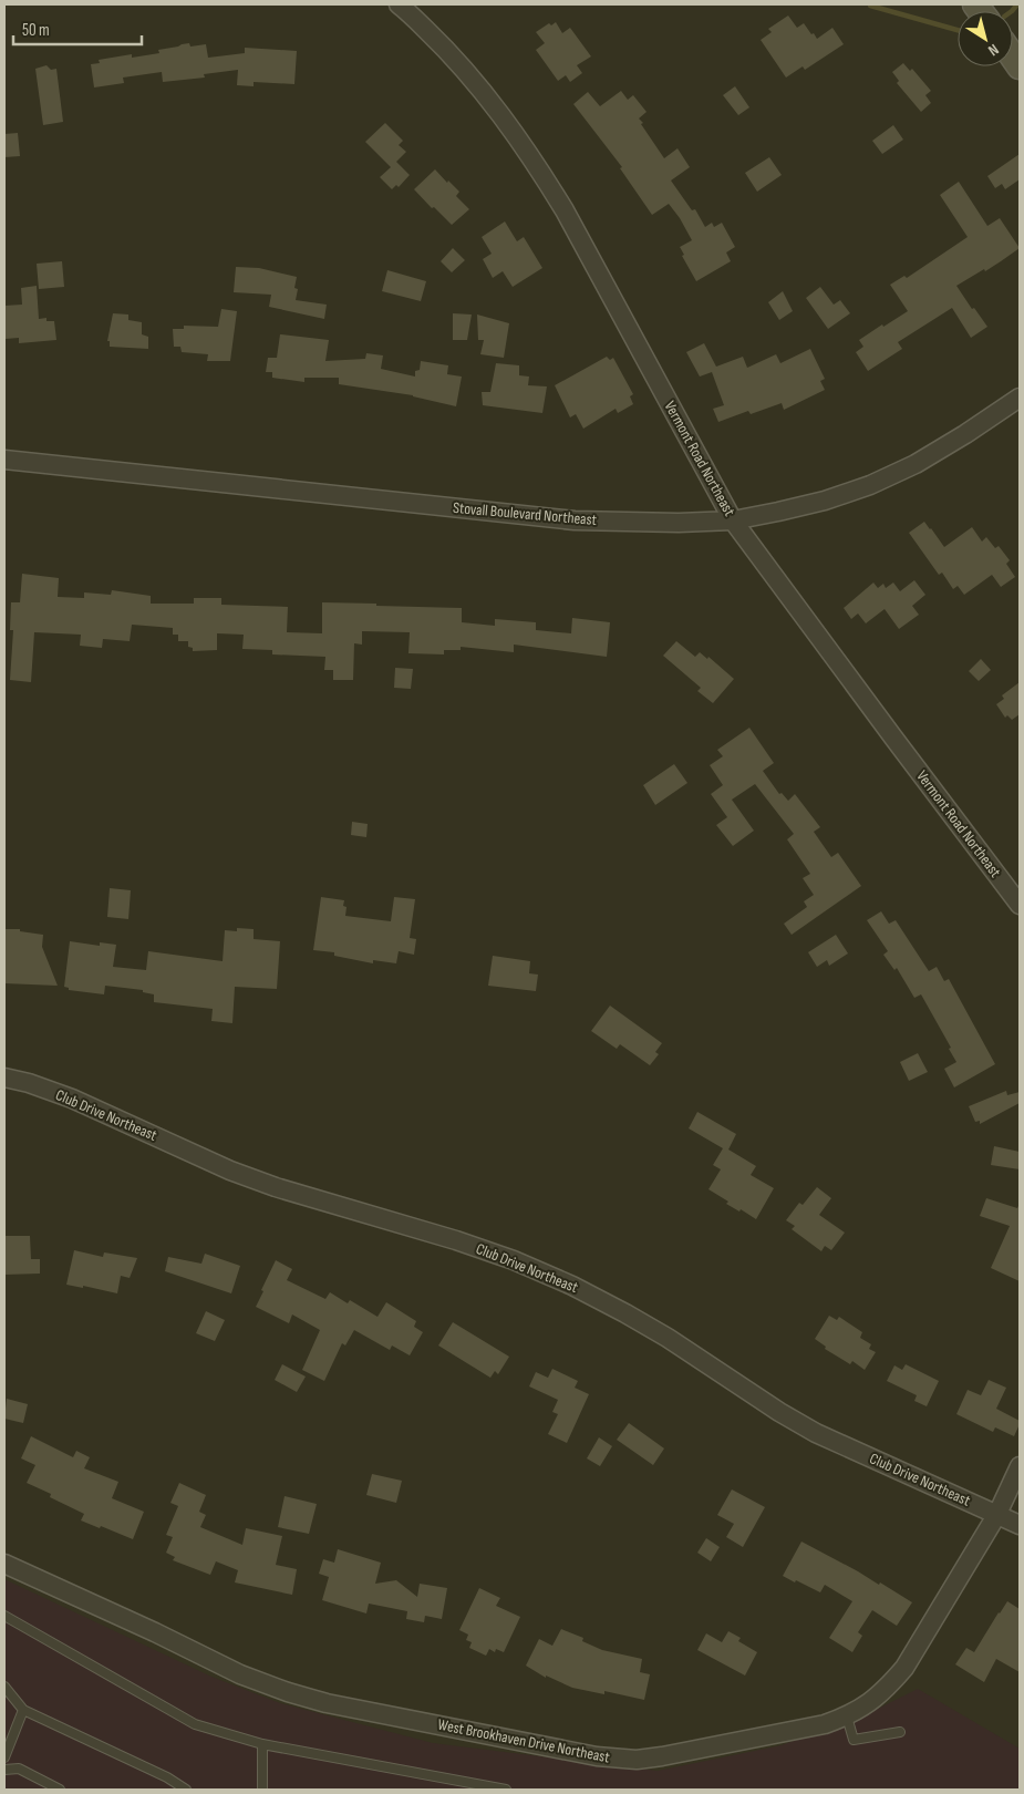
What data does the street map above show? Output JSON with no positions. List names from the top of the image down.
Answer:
{
  "streets": {
    "street": [
      "Vermont Road Northeast",
      "Stovall Boulevard Northeast",
      "Club Drive Northeast",
      "West Brookhaven Drive Northeast"
    ]
  },
  "crossings": [
    ["Vermont Road Northeast", "Stovall Boulevard Northeast"],
    ["Club Drive Northeast", "West Brookhaven Drive Northeast"]
  ],
  "scale_bar": "50 m",
  "north": "bottom right"
}
